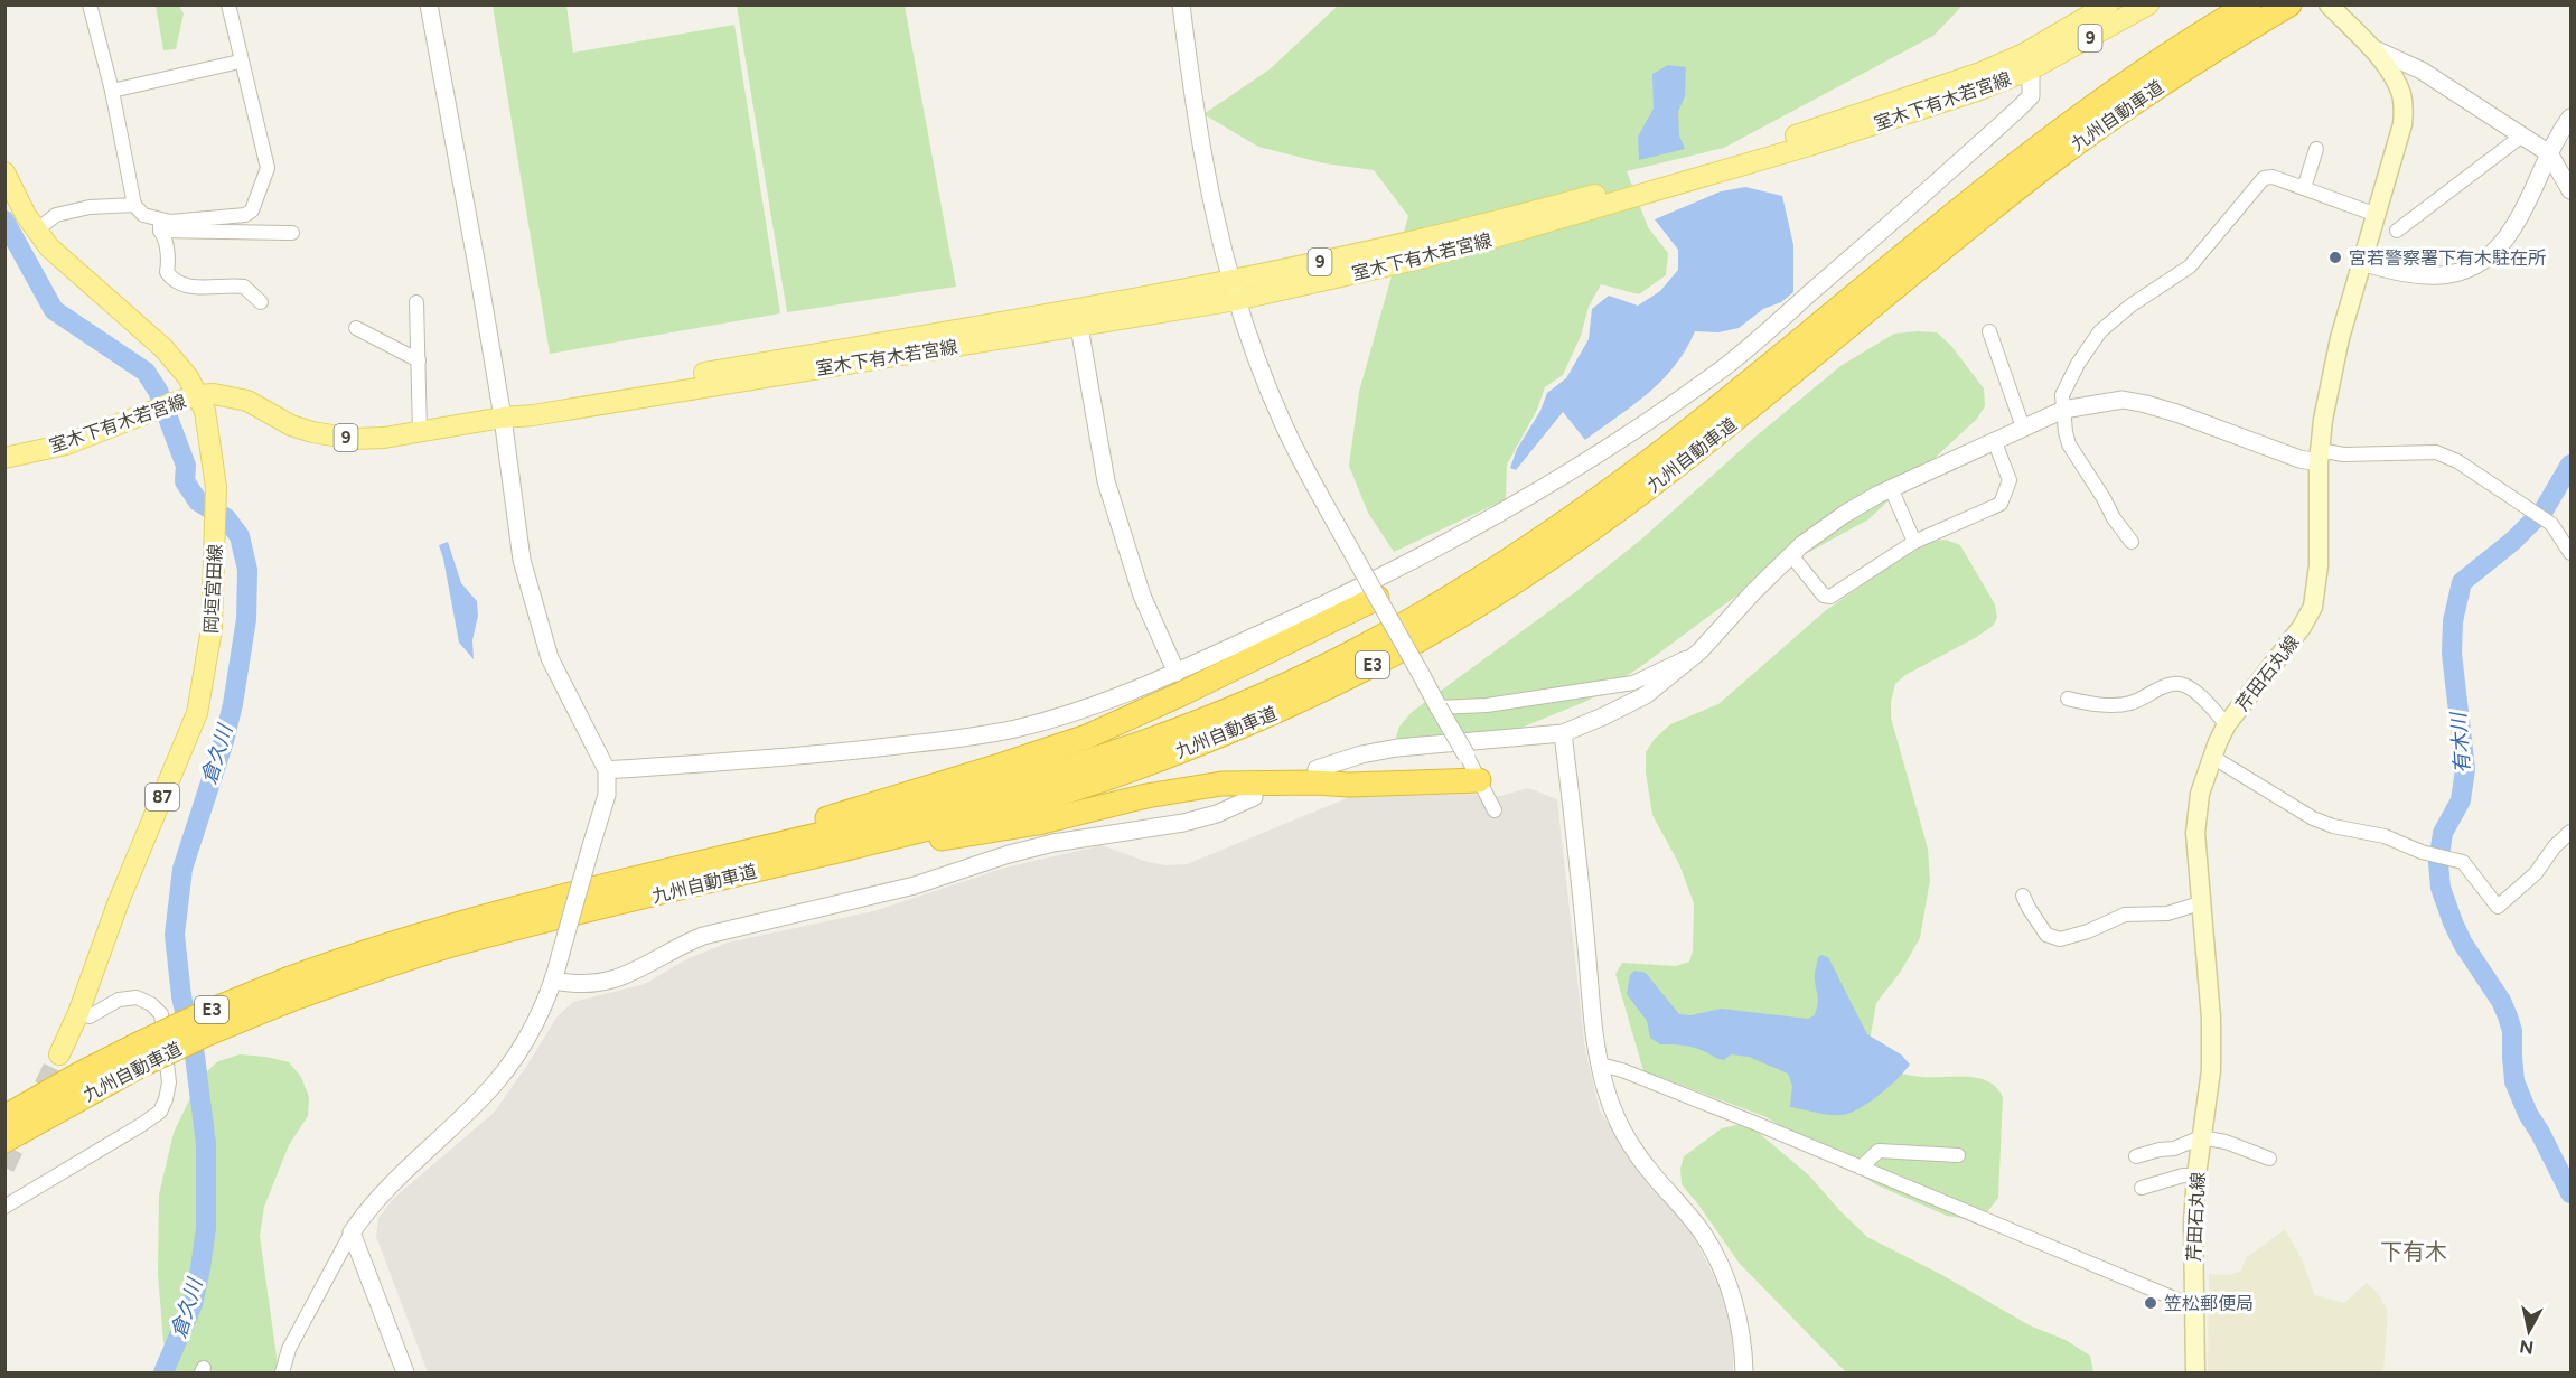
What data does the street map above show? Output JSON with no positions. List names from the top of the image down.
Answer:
{
  "streets": {
    "highway": ["九州自動車道", "E3"],
    "main road": [
      "9",
      "室木下有木若宮線",
      "岡垣宮田線",
      "芹田石丸線",
      "87"
    ]
  },
  "crossings": [
    ["室木下有木若宮線", "岡垣宮田線"]
  ],
  "districts": ["下有木"],
  "water": ["有木川", "倉久川"],
  "places": ["宮若警察署下有木駐在所", "笠松郵便局"],
  "north": "bottom"
}
